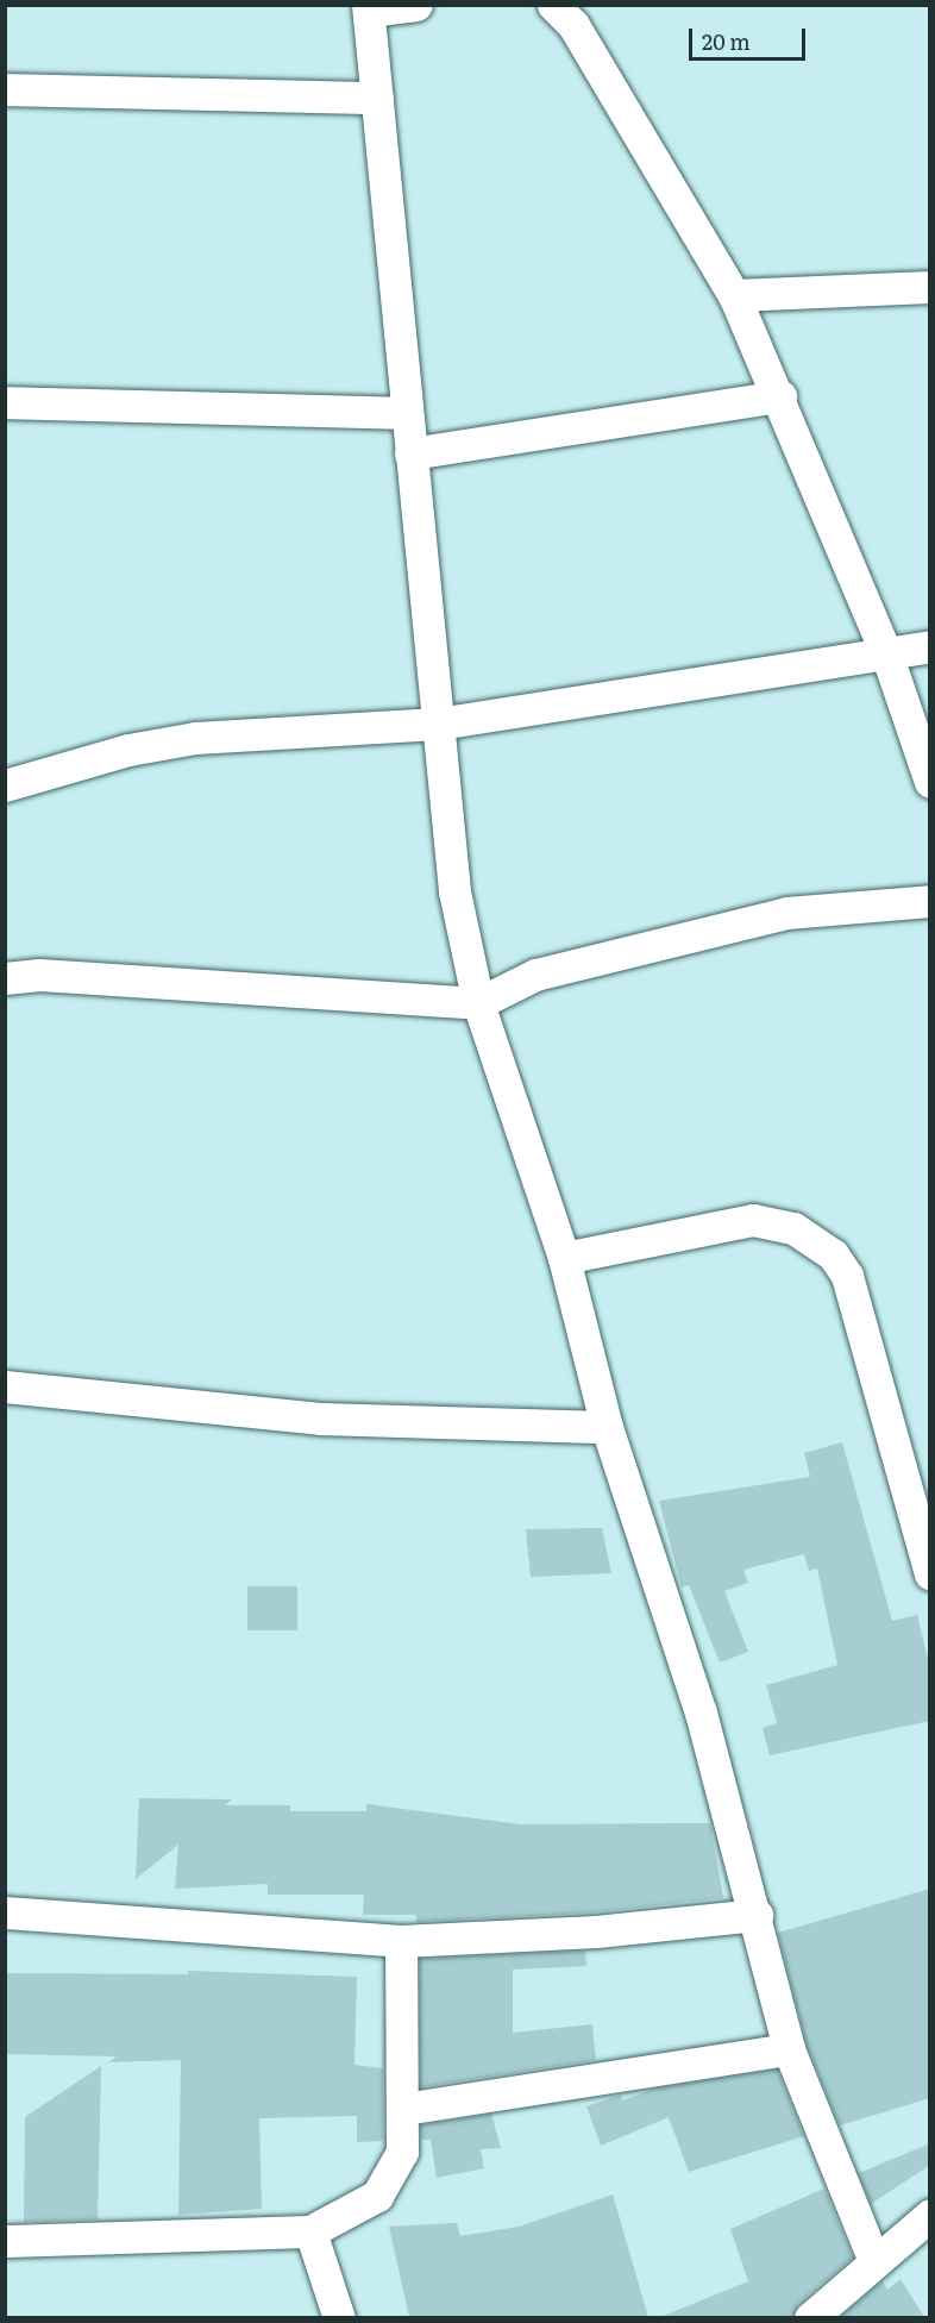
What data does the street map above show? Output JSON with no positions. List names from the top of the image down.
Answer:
{
  "scale_bar": "20 m"
}
